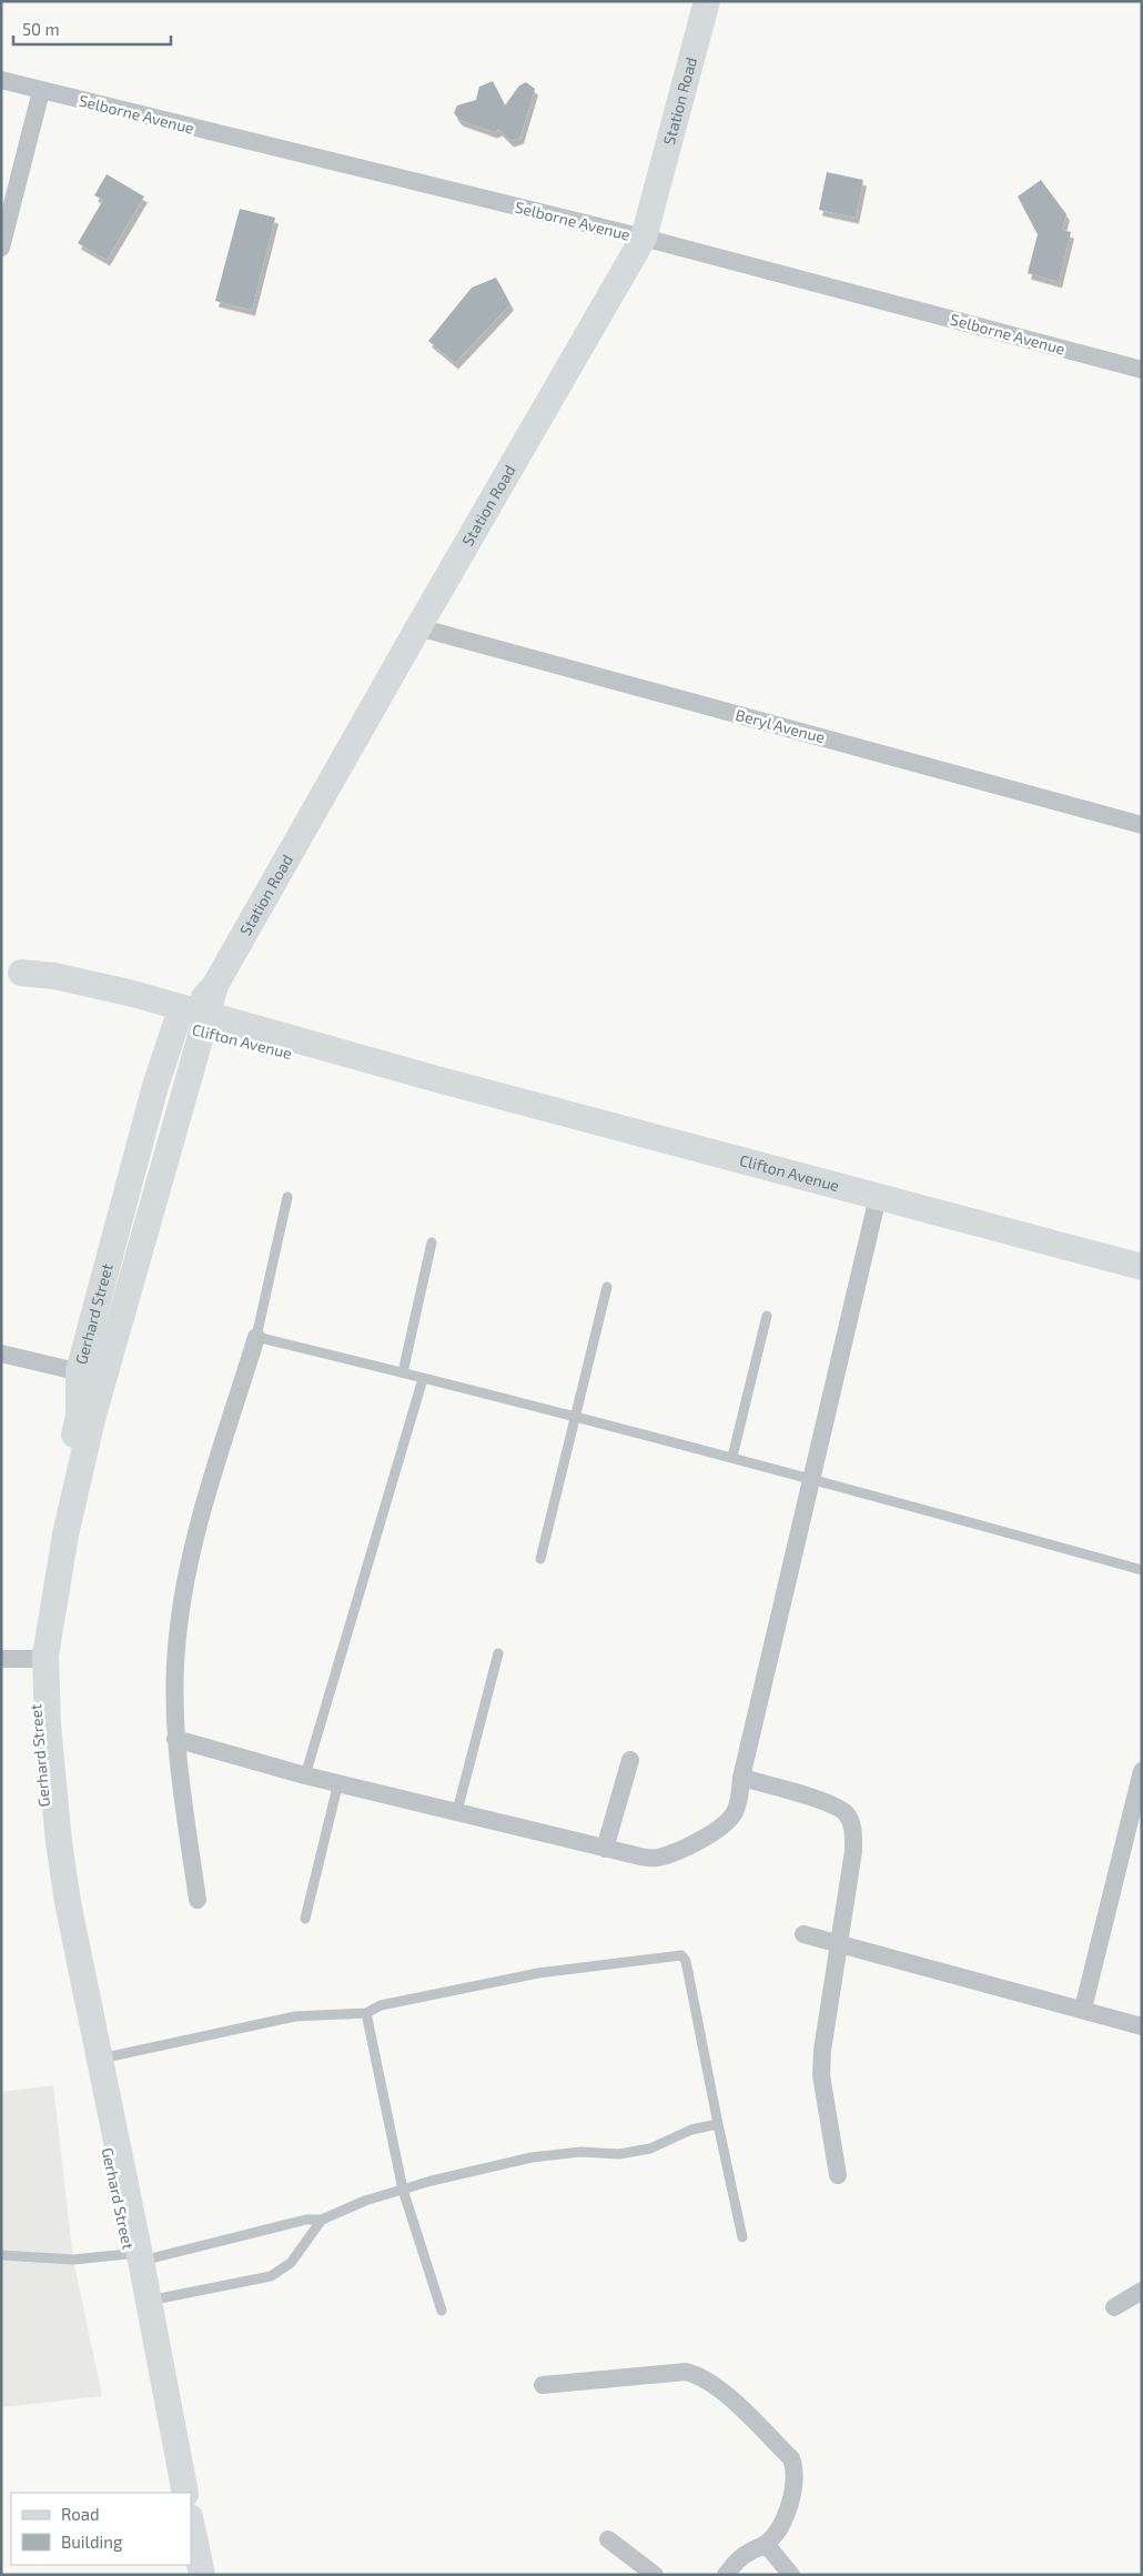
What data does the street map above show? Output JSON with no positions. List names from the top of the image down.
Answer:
{
  "streets": {
    "street": [
      "Station Road",
      "Selborne Avenue",
      "Beryl Avenue",
      "Clifton Avenue",
      "Gerhard Street"
    ]
  },
  "crossings": [
    ["Station Road", "Selborne Avenue"],
    ["Station Road", "Beryl Avenue"],
    ["Station Road", "Clifton Avenue"],
    ["Station Road", "Gerhard Street"],
    ["Clifton Avenue", "Gerhard Street"]
  ],
  "legend": ["Road", "Building"],
  "scale_bar": "50 m"
}
